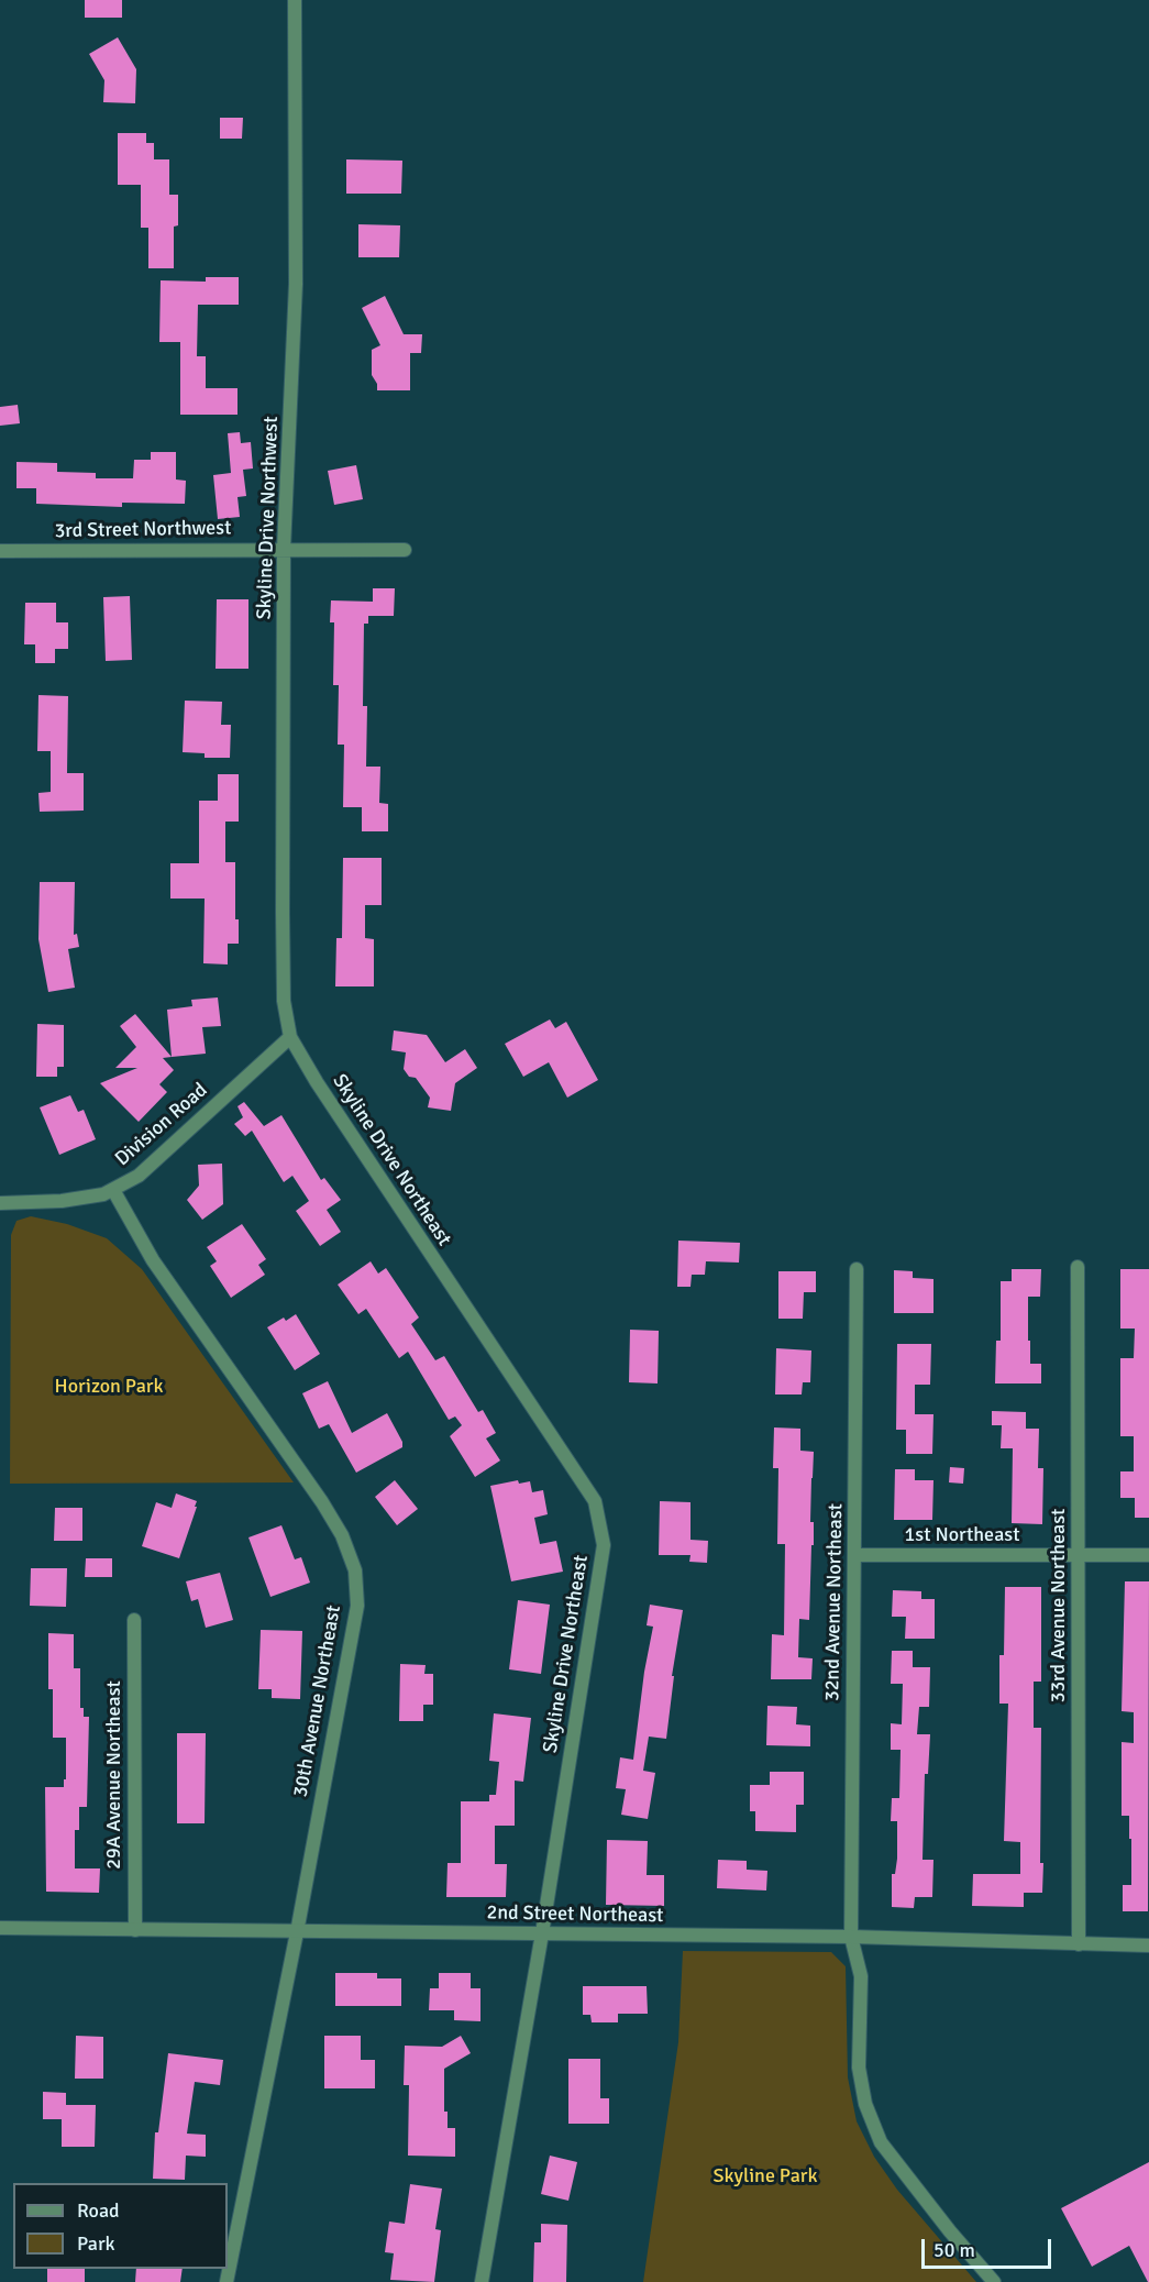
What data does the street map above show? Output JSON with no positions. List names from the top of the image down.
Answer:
{
  "streets": {
    "street": [
      "Skyline Drive Northwest",
      "3rd Street Northwest",
      "Division Road",
      "Skyline Drive Northeast",
      "1st Northeast",
      "32nd Avenue Northeast",
      "33rd Avenue Northeast",
      "30th Avenue Northeast",
      "29A Avenue Northeast",
      "2nd Street Northeast"
    ]
  },
  "crossings": [
    ["Skyline Drive Northwest", "3rd Street Northwest"],
    ["Skyline Drive Northwest", "Division Road"],
    ["Skyline Drive Northwest", "Skyline Drive Northeast"],
    ["Division Road", "Skyline Drive Northeast"],
    ["Division Road", "30th Avenue Northeast"],
    ["Skyline Drive Northeast", "2nd Street Northeast"],
    ["1st Northeast", "32nd Avenue Northeast"],
    ["1st Northeast", "33rd Avenue Northeast"],
    ["32nd Avenue Northeast", "2nd Street Northeast"],
    ["33rd Avenue Northeast", "2nd Street Northeast"],
    ["30th Avenue Northeast", "2nd Street Northeast"],
    ["29A Avenue Northeast", "2nd Street Northeast"]
  ],
  "parks": ["Horizon Park", "Skyline Park"],
  "legend": ["Road", "Park"],
  "scale_bar": "50 m"
}
